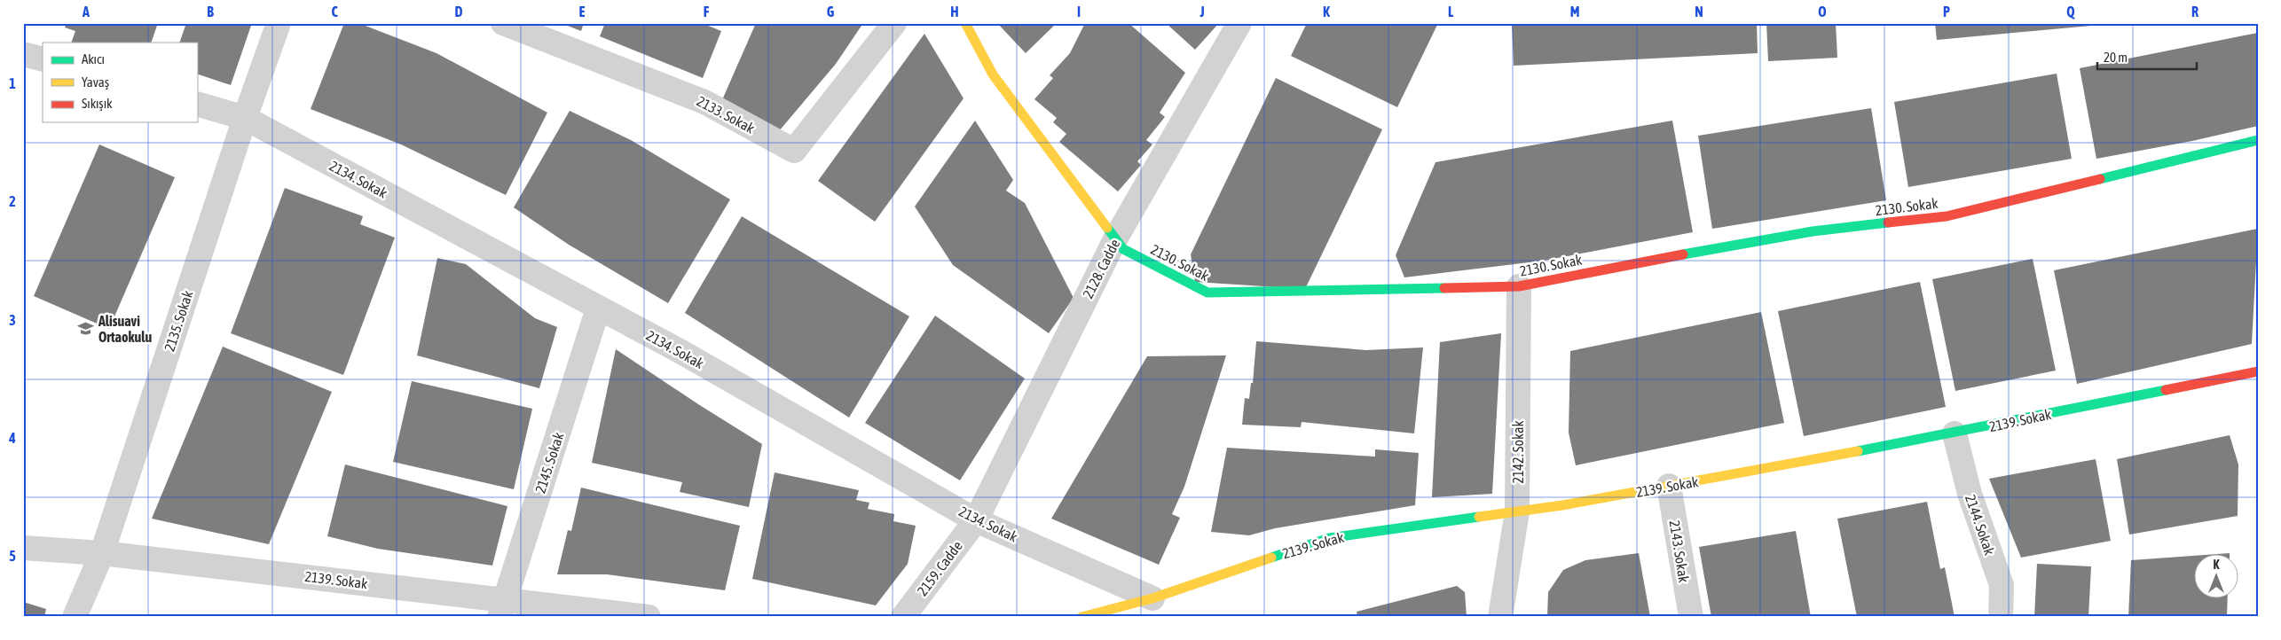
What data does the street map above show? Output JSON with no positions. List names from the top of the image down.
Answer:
{
  "streets": {
    "street": [
      "2133. Sokak",
      "2134. Sokak",
      "2130. Sokak",
      "2128. Cadde",
      "2135. Sokak",
      "2139. Sokak",
      "2142. Sokak",
      "2145. Sokak",
      "2144. Sokak",
      "2143. Sokak",
      "2159. Cadde"
    ]
  },
  "crossings": [
    ["2134. Sokak", "2128. Cadde"],
    ["2134. Sokak", "2135. Sokak"],
    ["2134. Sokak", "2139. Sokak"],
    ["2134. Sokak", "2145. Sokak"],
    ["2134. Sokak", "2159. Cadde"],
    ["2130. Sokak", "2128. Cadde"],
    ["2130. Sokak", "2142. Sokak"],
    ["2128. Cadde", "2159. Cadde"],
    ["2135. Sokak", "2139. Sokak"],
    ["2139. Sokak", "2142. Sokak"],
    ["2139. Sokak", "2145. Sokak"],
    ["2139. Sokak", "2144. Sokak"],
    ["2139. Sokak", "2143. Sokak"]
  ],
  "places": {
    "school or university": ["Alisuavi Ortaokulu"]
  },
  "legend": ["Akıcı", "Yavaş", "Sıkışık"],
  "scale_bar": "20 m",
  "north": "top",
  "grid": {
    "columns": [
      "A",
      "B",
      "C",
      "D",
      "E",
      "F",
      "G",
      "H",
      "I",
      "J",
      "K",
      "L",
      "M",
      "N",
      "O",
      "P",
      "Q",
      "R"
    ],
    "rows": [
      "1",
      "2",
      "3",
      "4",
      "5"
    ]
  }
}
